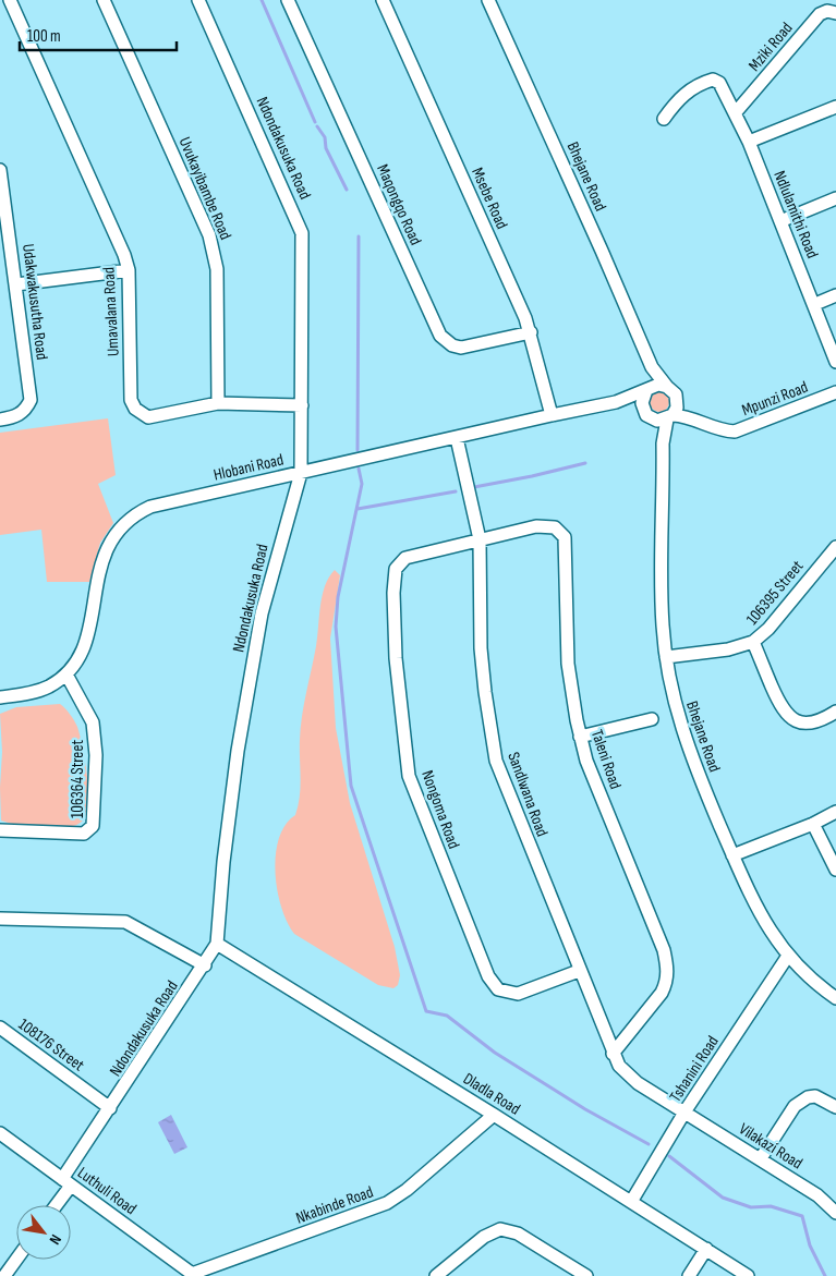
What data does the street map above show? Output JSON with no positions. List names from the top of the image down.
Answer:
{
  "streets": {
    "street": [
      "Mziki Road",
      "Ndondakusuka Road",
      "Bhejane Road",
      "Uvukayibambe Road",
      "Msebe Road",
      "Maqongqo Road",
      "Ndlulamithi Road",
      "Udakwakusutha Road",
      "Umavalana Road",
      "Mpunzi Road",
      "Hlobani Road",
      "106395 Street",
      "Taleni Road",
      "106364 Street",
      "Sandlwana Road",
      "Nongoma Road",
      "108176 Street",
      "Tshanini Road",
      "Dladla Road",
      "Vilakazi Road",
      "Luthuli Road",
      "Nkabinde Road"
    ]
  },
  "crossings": [
    ["Mziki Road", "Ndlulamithi Road"],
    ["Ndondakusuka Road", "Umavalana Road"],
    ["Ndondakusuka Road", "Hlobani Road"],
    ["Ndondakusuka Road", "108176 Street"],
    ["Ndondakusuka Road", "Dladla Road"],
    ["Ndondakusuka Road", "Luthuli Road"],
    ["Bhejane Road", "Mpunzi Road"],
    ["Bhejane Road", "Hlobani Road"],
    ["Bhejane Road", "106395 Street"],
    ["Bhejane Road", "Tshanini Road"],
    ["Uvukayibambe Road", "Umavalana Road"],
    ["Msebe Road", "Maqongqo Road"],
    ["Msebe Road", "Hlobani Road"],
    ["Mpunzi Road", "Hlobani Road"],
    ["Hlobani Road", "106364 Street"],
    ["Hlobani Road", "Sandlwana Road"],
    ["Taleni Road", "Sandlwana Road"],
    ["Taleni Road", "Nongoma Road"],
    ["Sandlwana Road", "Nongoma Road"],
    ["Sandlwana Road", "Tshanini Road"],
    ["Sandlwana Road", "Vilakazi Road"],
    ["Tshanini Road", "Dladla Road"],
    ["Tshanini Road", "Vilakazi Road"],
    ["Dladla Road", "Nkabinde Road"],
    ["Luthuli Road", "Nkabinde Road"]
  ],
  "scale_bar": "100 m",
  "north": "bottom right"
}
